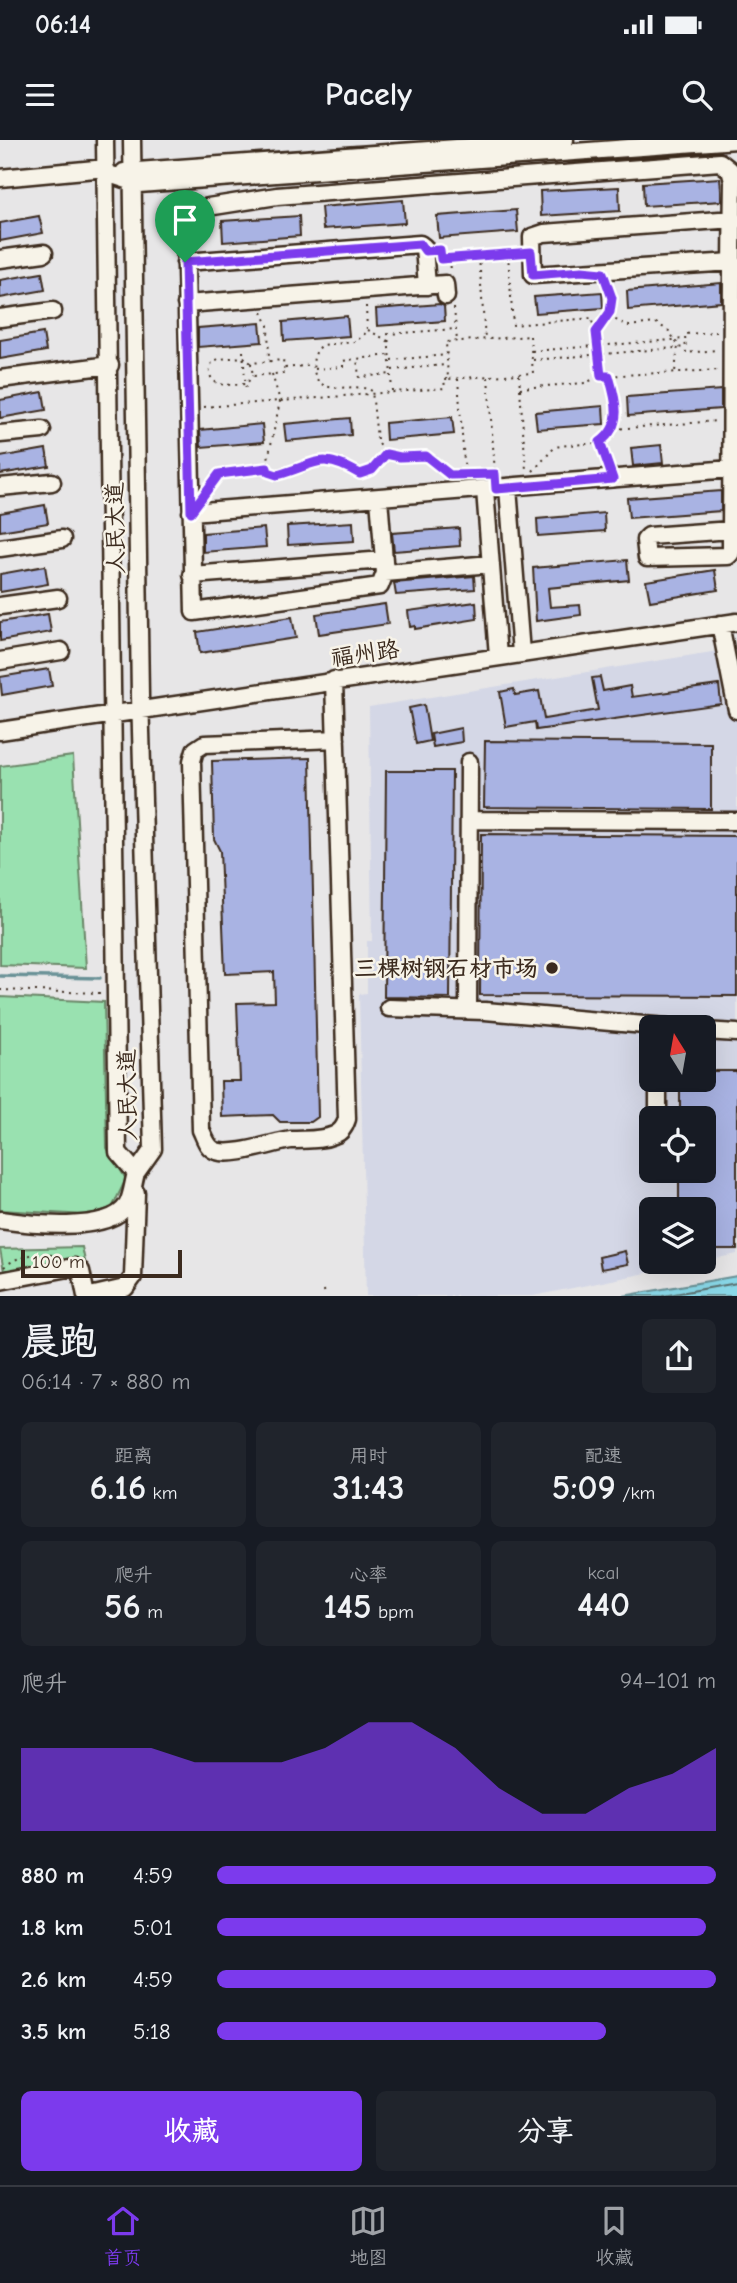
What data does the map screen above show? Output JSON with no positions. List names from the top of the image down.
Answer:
{
  "streets": {
    "street": ["人民大道", "福州路"]
  },
  "crossings": [
    ["人民大道", "福州路"]
  ],
  "places": ["三棵树钢石材市场"],
  "scale_bar": "100 m",
  "north": "top",
  "page": {
    "status": "06:14",
    "header": "Pacely",
    "scale": "100 m",
    "heading": ["晨跑", "06:14 · 7 × 880 m"],
    "stats": [
      ["距离", "6.16 km"],
      ["用时", "31:43"],
      ["配速", "5:09 /km"],
      ["爬升", "56 m"],
      ["心率", "145 bpm"],
      ["kcal", "440"]
    ],
    "chart": ["爬升", "94–101 m"],
    "list": [
      {
        "name": "880 m",
        "note": "4:59"
      },
      {
        "name": "1.8 km",
        "note": "5:01"
      },
      {
        "name": "2.6 km",
        "note": "4:59"
      },
      {
        "name": "3.5 km",
        "note": "5:18"
      }
    ],
    "buttons": ["收藏", "分享"],
    "tabs": ["首页", "地图", "收藏"]
  }
}
